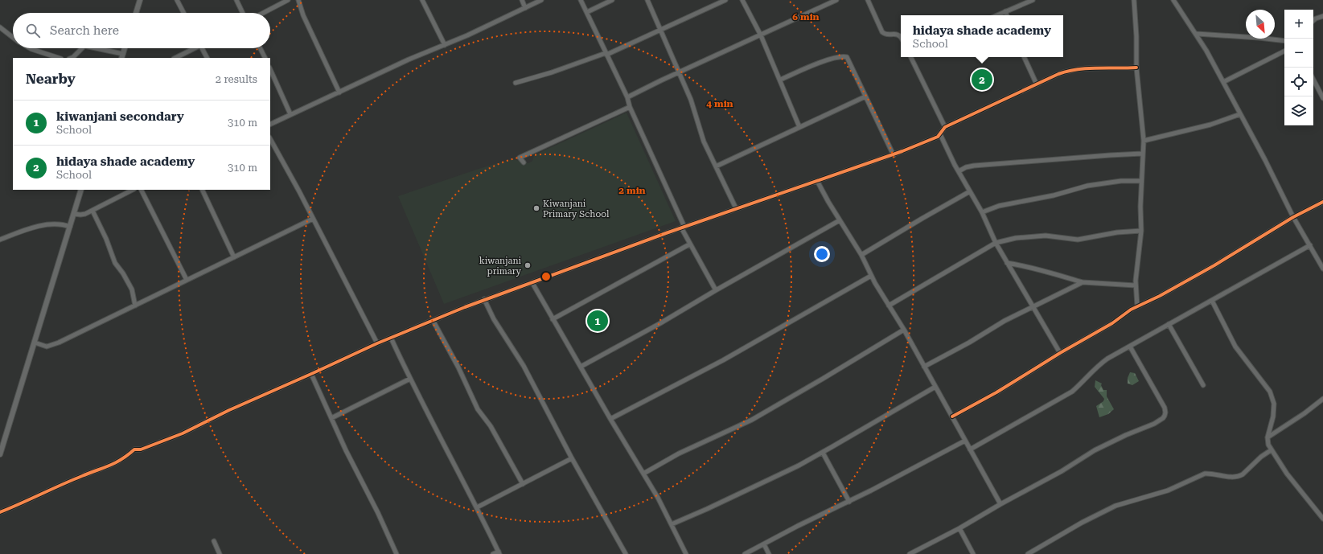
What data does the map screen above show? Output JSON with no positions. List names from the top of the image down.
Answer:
{
  "places": ["Kiwanjani Primary School", "kiwanjani primary"],
  "north": "bottom right",
  "page": {
    "map_buttons": ["+", "−"],
    "search": "Search here",
    "popup": ["hidaya shade academy", "School"],
    "heading": ["Nearby", "2 results"],
    "pins": ["2", "1"],
    "list": [
      {
        "mark": "1",
        "name": "kiwanjani secondary",
        "note": "School",
        "value": "310 m"
      },
      {
        "mark": "2",
        "name": "hidaya shade academy",
        "note": "School",
        "value": "310 m"
      }
    ]
  },
  "rings": ["6 min", "4 min", "2 min"]
}
